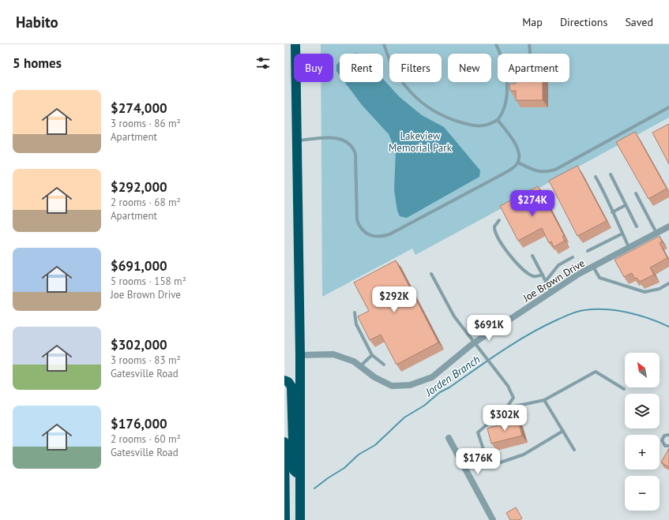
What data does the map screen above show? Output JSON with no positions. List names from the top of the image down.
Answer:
{
  "streets": {
    "street": ["Joe Brown Drive"]
  },
  "water": ["Jorden Branch"],
  "parks": ["Lakeview Memorial Park"],
  "north": "top left",
  "page": {
    "header": "Habito",
    "nav": ["Map", "Directions", "Saved"],
    "heading": "5 homes",
    "chip": [
      "Buy",
      "Rent",
      "Filters",
      "New",
      "Apartment"
    ],
    "list": [
      {
        "name": "$274,000",
        "note": "3 rooms · 86 m² · Apartment"
      },
      {
        "name": "$292,000",
        "note": "2 rooms · 68 m² · Apartment"
      },
      {
        "name": "$691,000",
        "note": "5 rooms · 158 m² · Joe Brown Drive"
      },
      {
        "name": "$302,000",
        "note": "3 rooms · 83 m² · Gatesville Road"
      },
      {
        "name": "$176,000",
        "note": "2 rooms · 60 m² · Gatesville Road"
      }
    ],
    "price": [
      "$274K",
      "$292K",
      "$691K",
      "$302K",
      "$176K"
    ],
    "map_buttons": ["+", "−"]
  }
}
